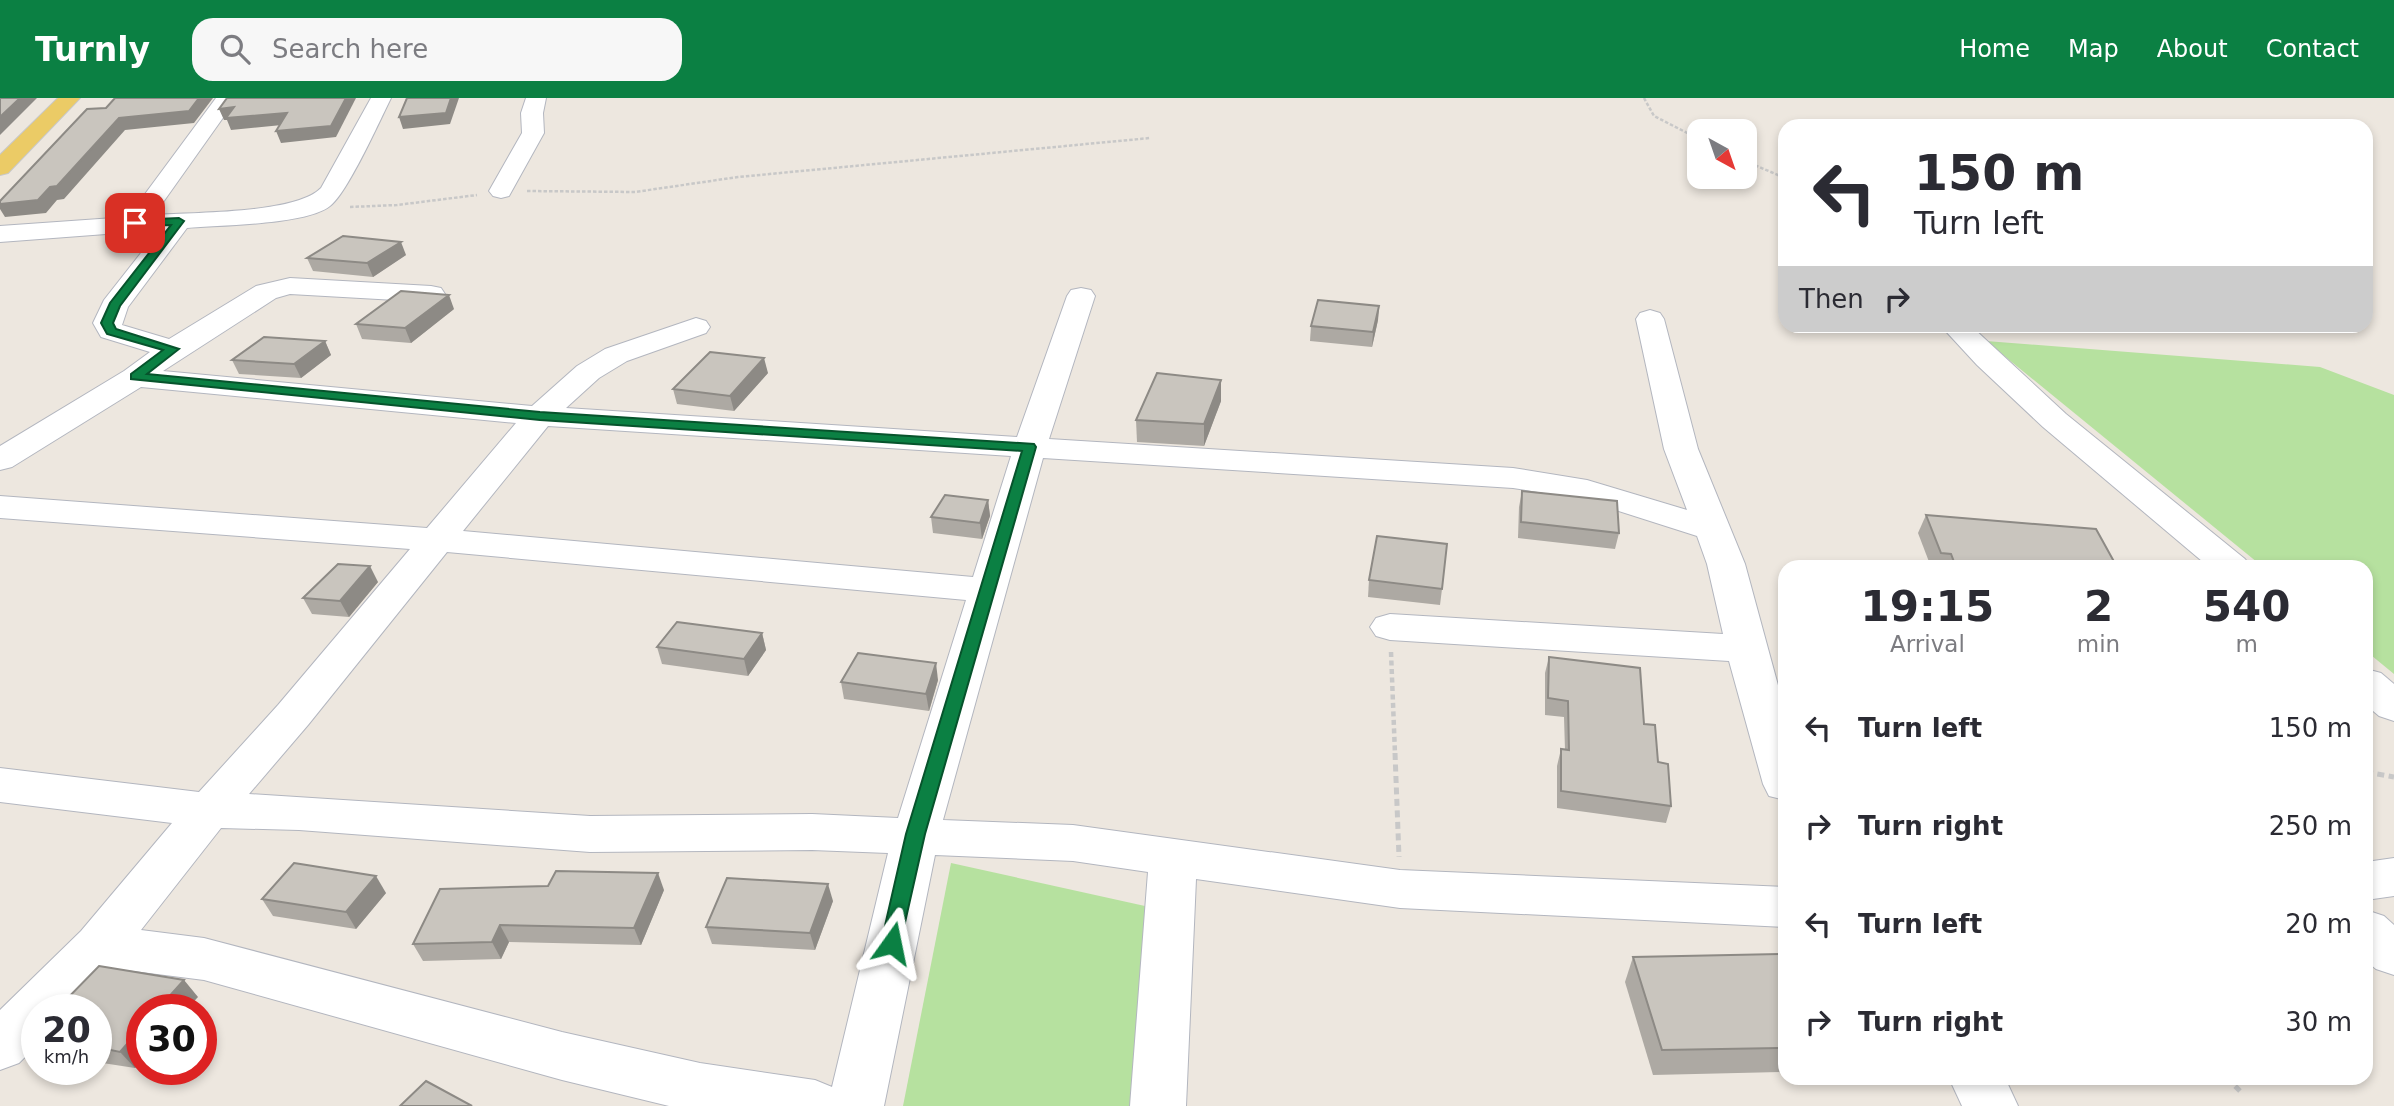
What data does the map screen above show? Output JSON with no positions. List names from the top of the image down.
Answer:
{
  "north": "bottom right",
  "page": {
    "header": "Turnly",
    "search": "Search here",
    "nav": [
      "Home",
      "Map",
      "About",
      "Contact"
    ],
    "turn": ["150 m", "Turn left"],
    "then": "Then",
    "eta": [
      "19:15",
      "Arrival",
      "2",
      "min",
      "540",
      "m"
    ],
    "list": [
      {
        "name": "Turn left",
        "value": "150 m"
      },
      {
        "name": "Turn right",
        "value": "250 m"
      },
      {
        "name": "Turn left",
        "value": "20 m"
      },
      {
        "name": "Turn right",
        "value": "30 m"
      }
    ],
    "speed": "20 km/h",
    "limit": "30"
  }
}
